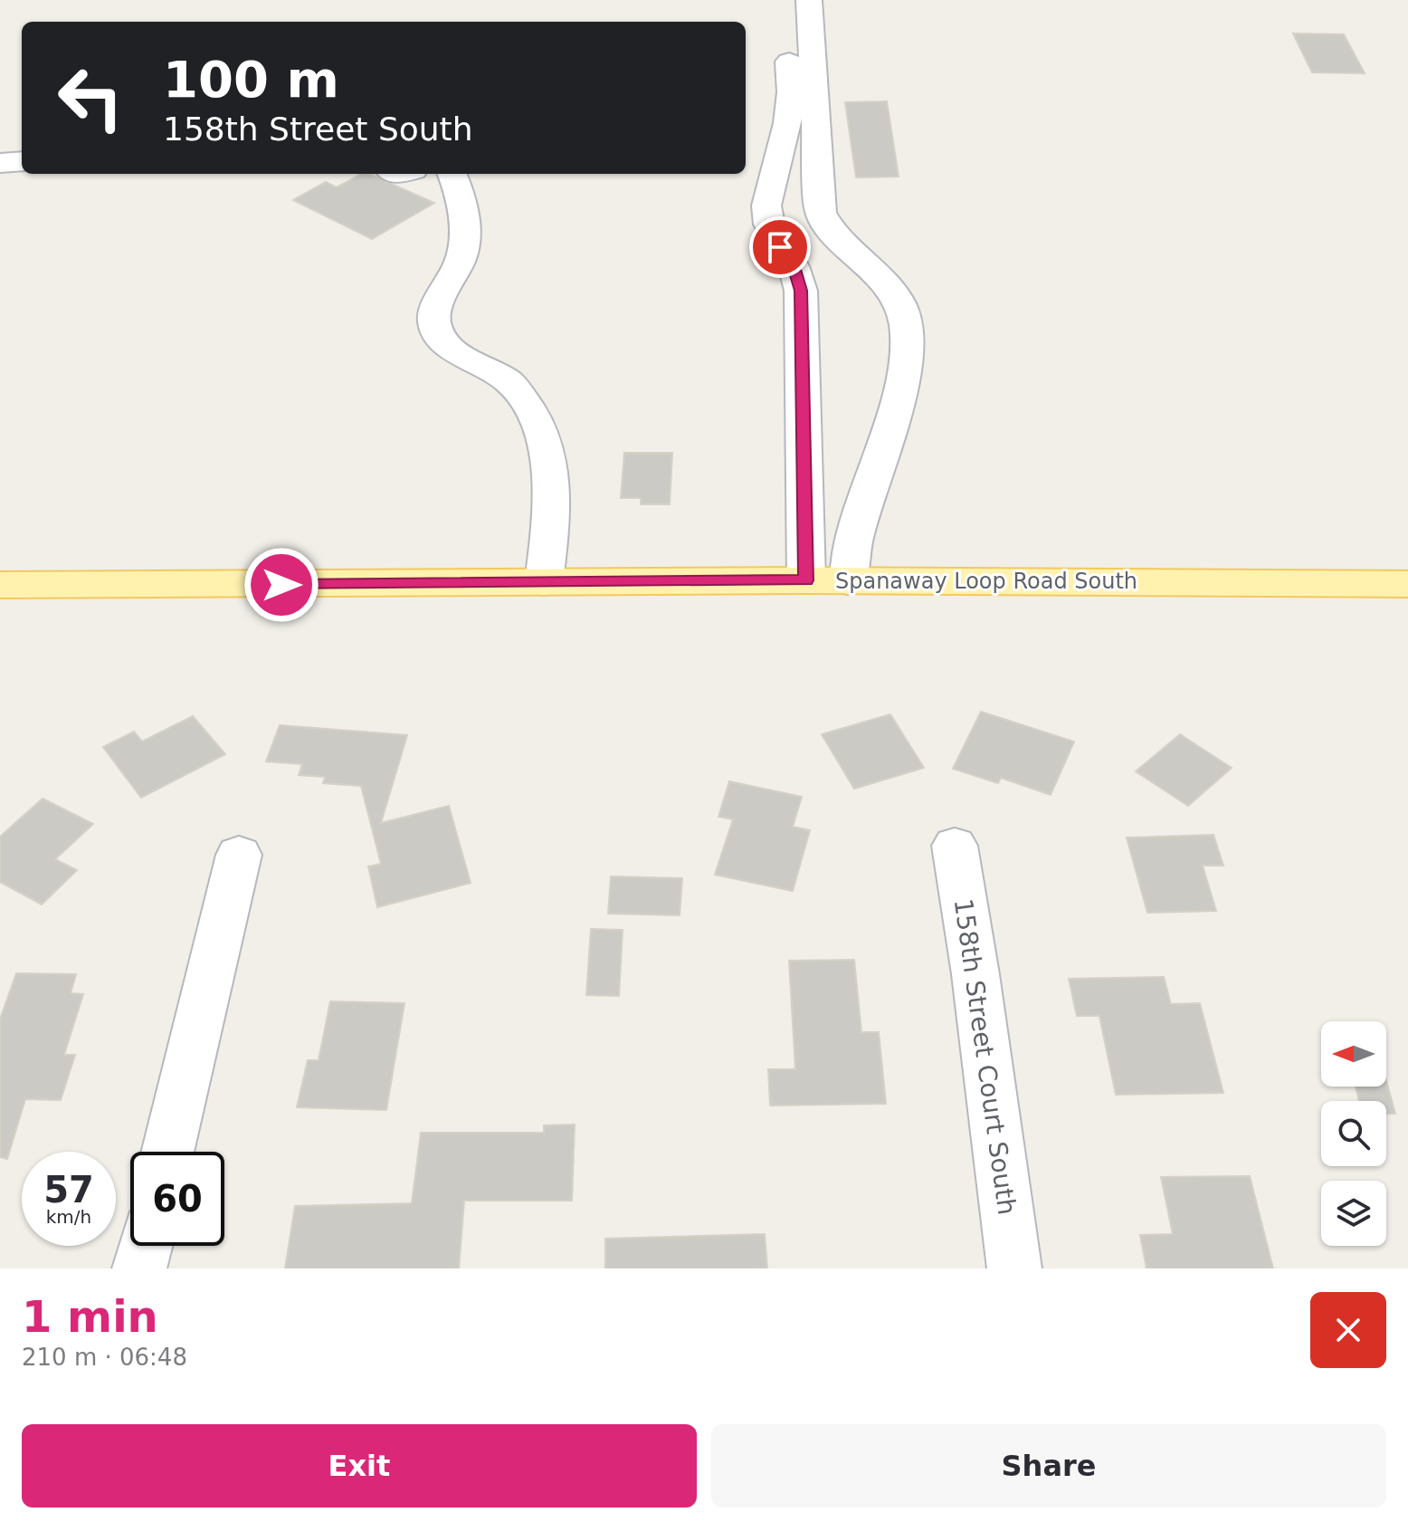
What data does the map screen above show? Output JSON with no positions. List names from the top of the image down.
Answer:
{
  "streets": {
    "main road": ["Spanaway Loop Road South"],
    "street": ["158th Street Court South"]
  },
  "north": "left",
  "page": {
    "turn": ["100 m", "158th Street South"],
    "speed": "57 km/h",
    "limit": "60",
    "heading": ["1 min", "210 m · 06:48"],
    "buttons": ["Exit", "Share"]
  }
}
